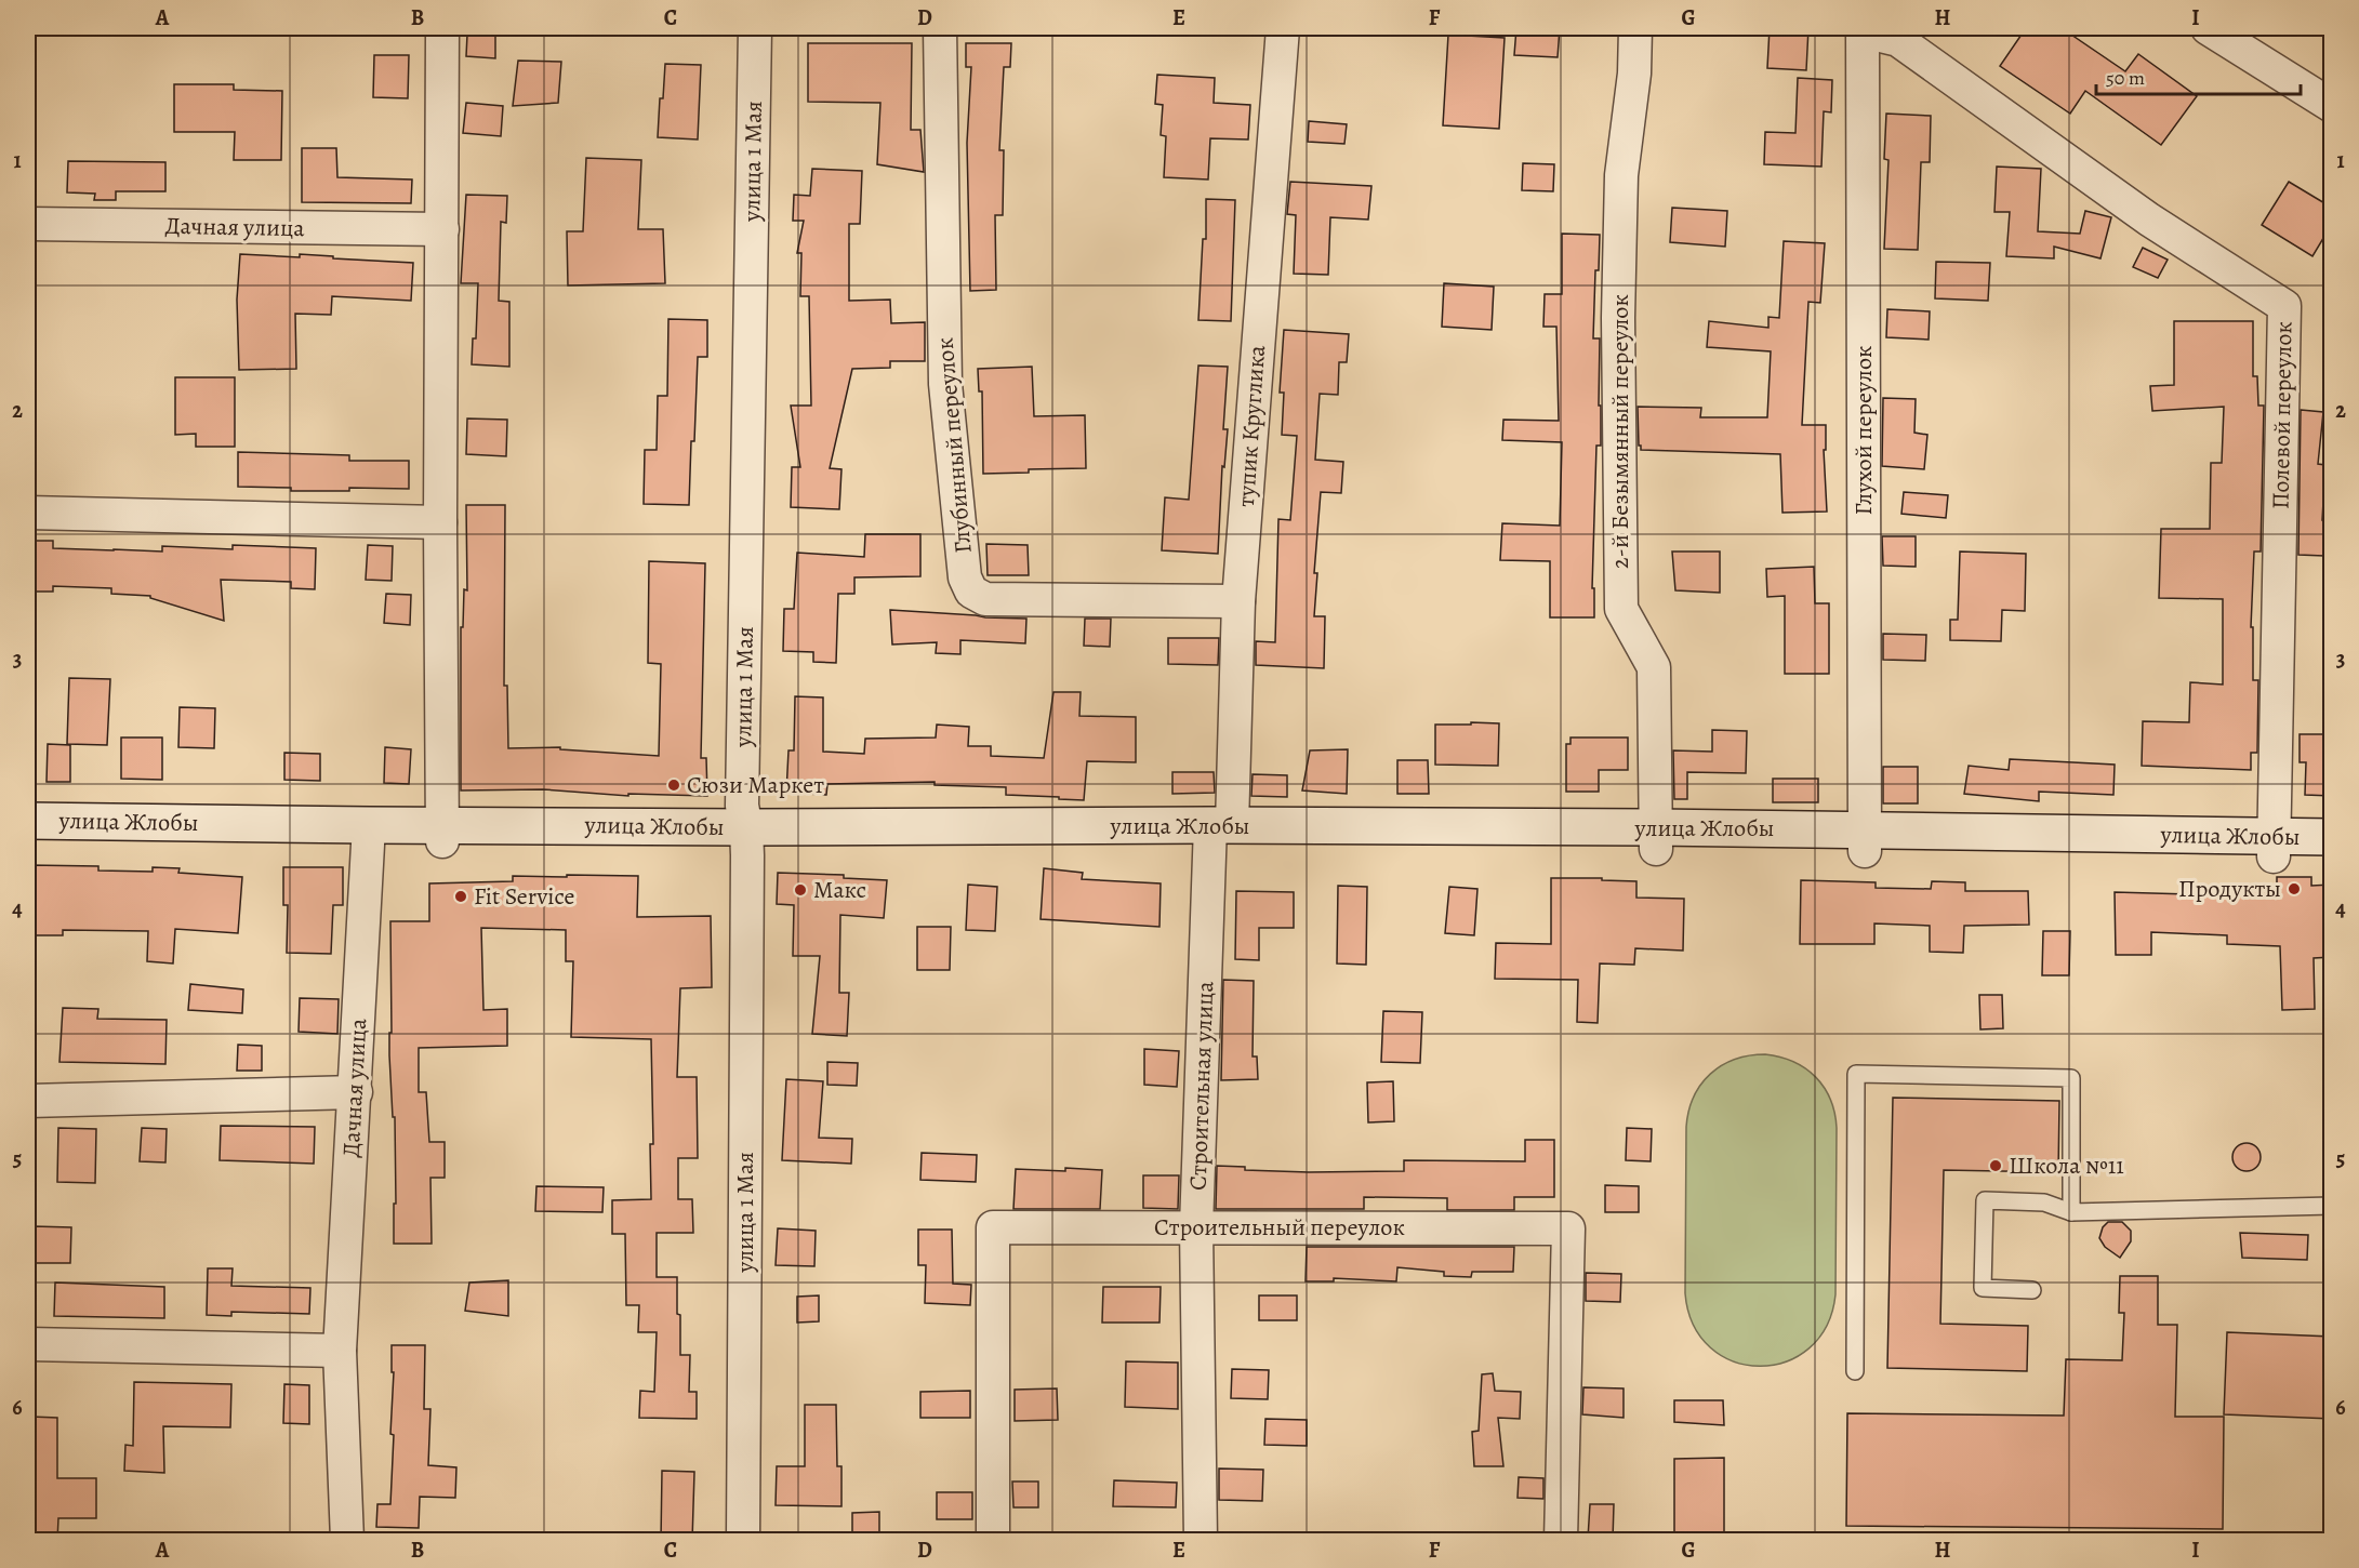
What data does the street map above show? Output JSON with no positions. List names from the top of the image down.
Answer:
{
  "streets": {
    "main road": ["улица Жлобы"],
    "street": [
      "улица 1 Мая",
      "Дачная улица",
      "Полевой переулок",
      "тупик Круглика",
      "Глухой переулок",
      "2-й Безымянный переулок",
      "Глубинный переулок",
      "Строительная улица",
      "Строительный переулок"
    ]
  },
  "crossings": [
    ["улица 1 Мая", "улица Жлобы"],
    ["Дачная улица", "улица Жлобы"],
    ["Полевой переулок", "Глухой переулок"],
    ["Полевой переулок", "улица Жлобы"],
    ["тупик Круглика", "Глубинный переулок"],
    ["тупик Круглика", "улица Жлобы"],
    ["тупик Круглика", "Строительная улица"],
    ["Глухой переулок", "улица Жлобы"],
    ["2-й Безымянный переулок", "улица Жлобы"],
    ["улица Жлобы", "Строительная улица"],
    ["Строительная улица", "Строительный переулок"]
  ],
  "places": [
    "Сюзи Маркет",
    "Продукты",
    "Макс",
    "Fit Service",
    "Школа №11"
  ],
  "scale_bar": "50 m",
  "grid": {
    "columns": [
      "A",
      "B",
      "C",
      "D",
      "E",
      "F",
      "G",
      "H",
      "I"
    ],
    "rows": [
      "1",
      "2",
      "3",
      "4",
      "5",
      "6"
    ]
  }
}
